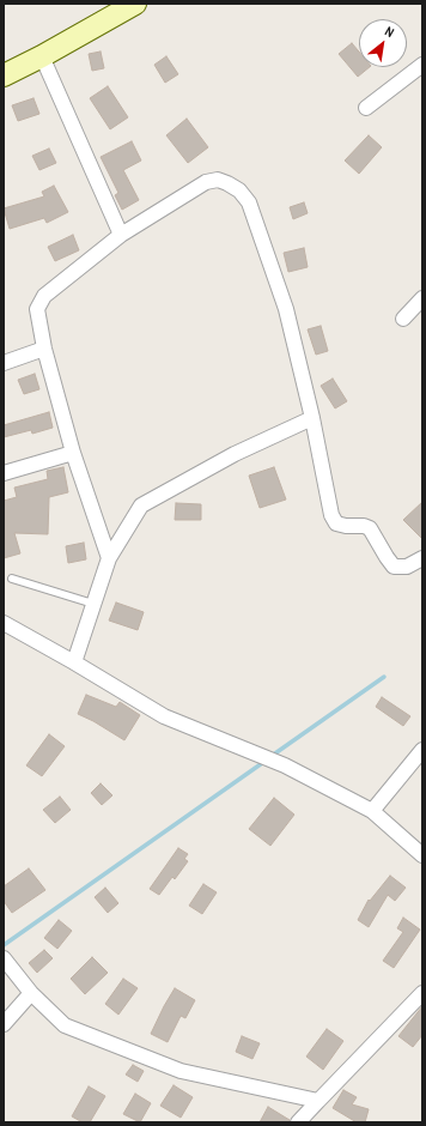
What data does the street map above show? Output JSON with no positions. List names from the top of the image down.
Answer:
{
  "north": "top right"
}
